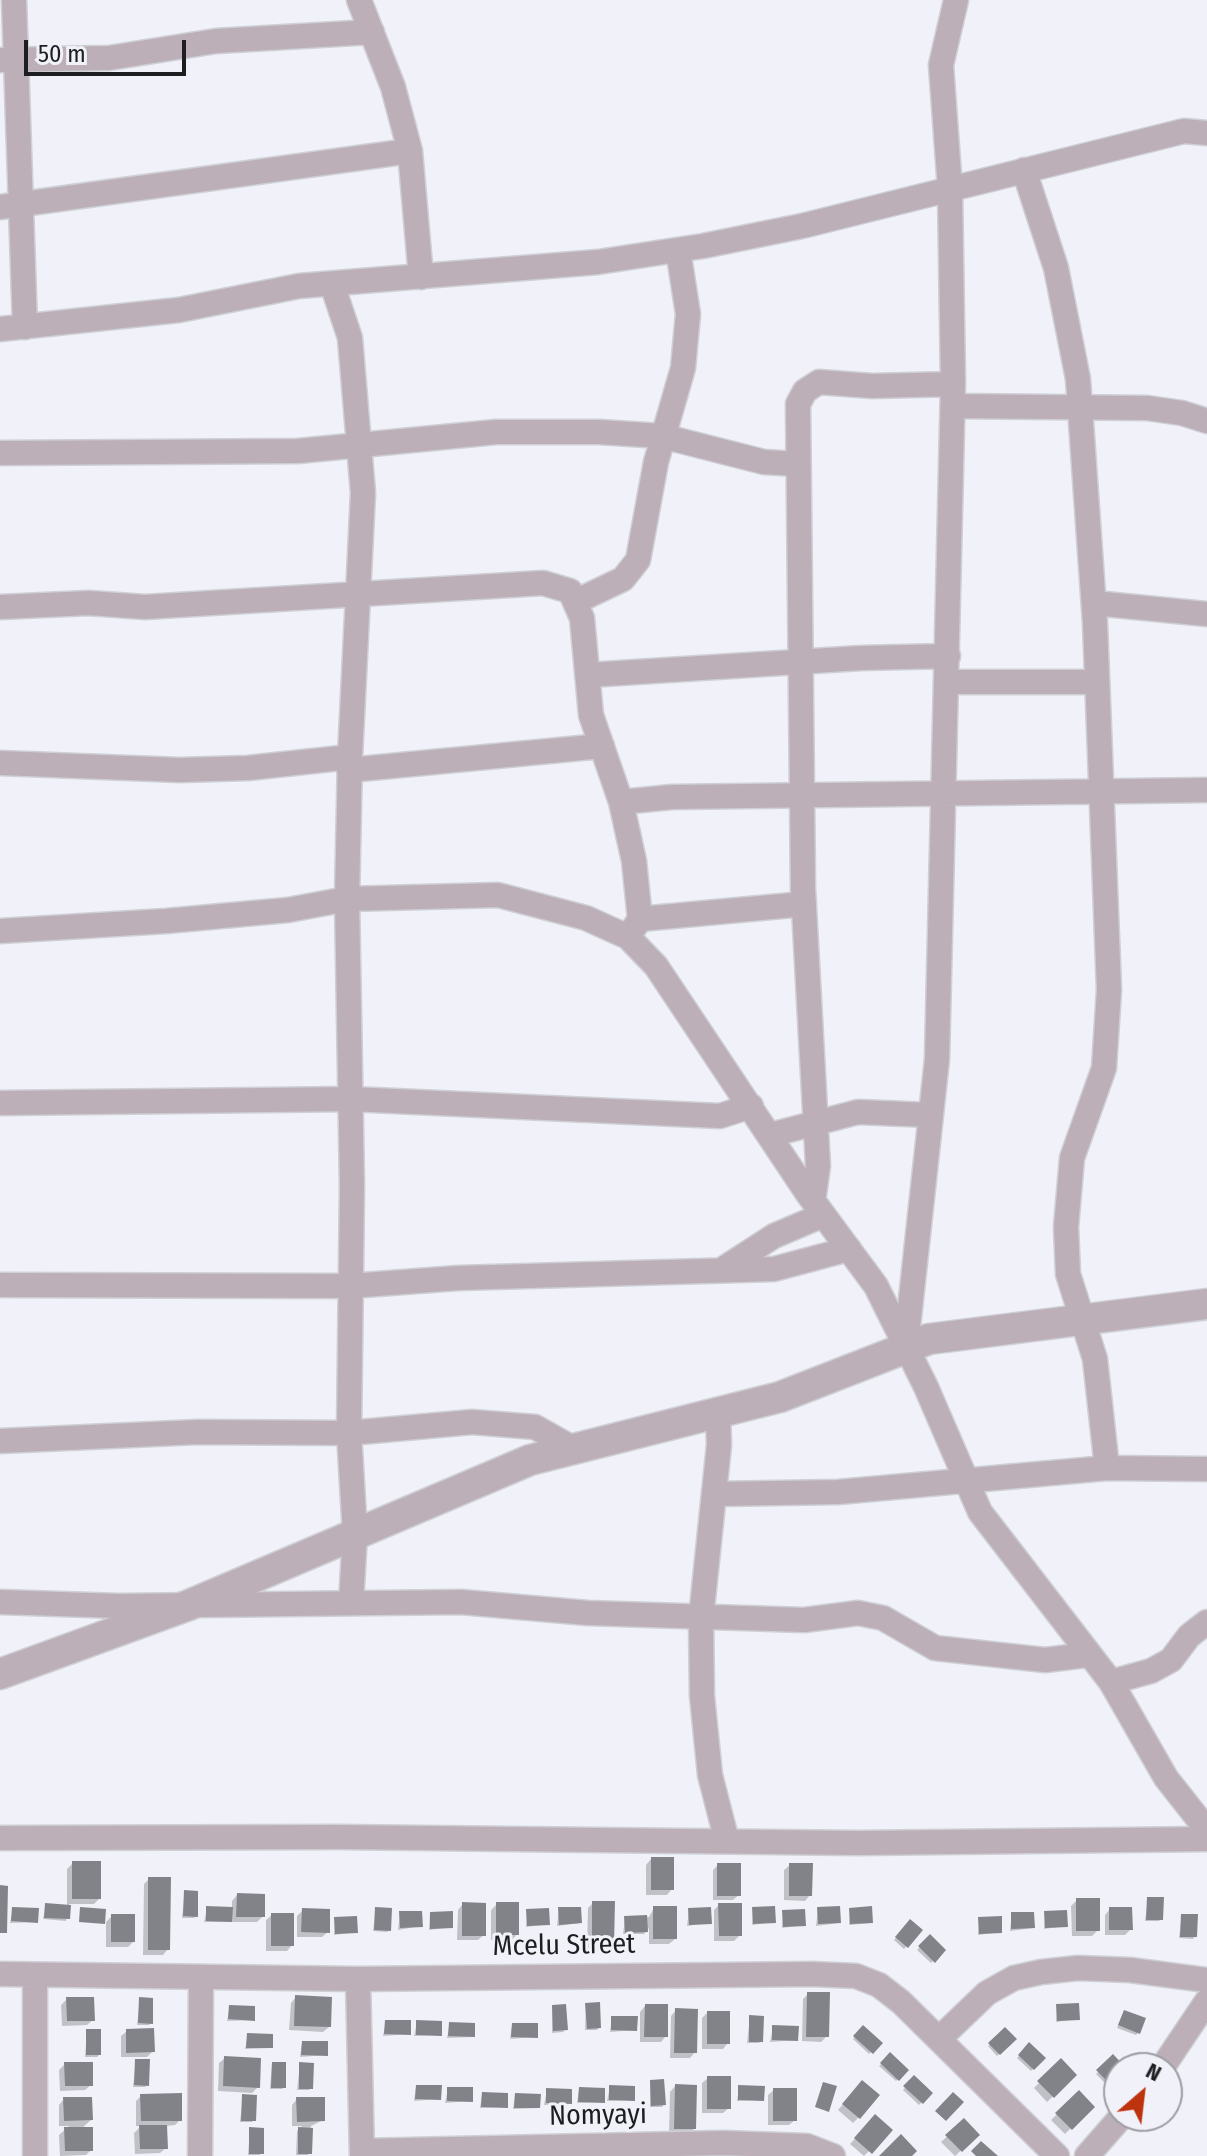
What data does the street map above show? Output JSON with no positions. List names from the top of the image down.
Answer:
{
  "streets": {
    "street": ["Mcelu Street", "Nomyayi"]
  },
  "scale_bar": "50 m",
  "north": "top right"
}
